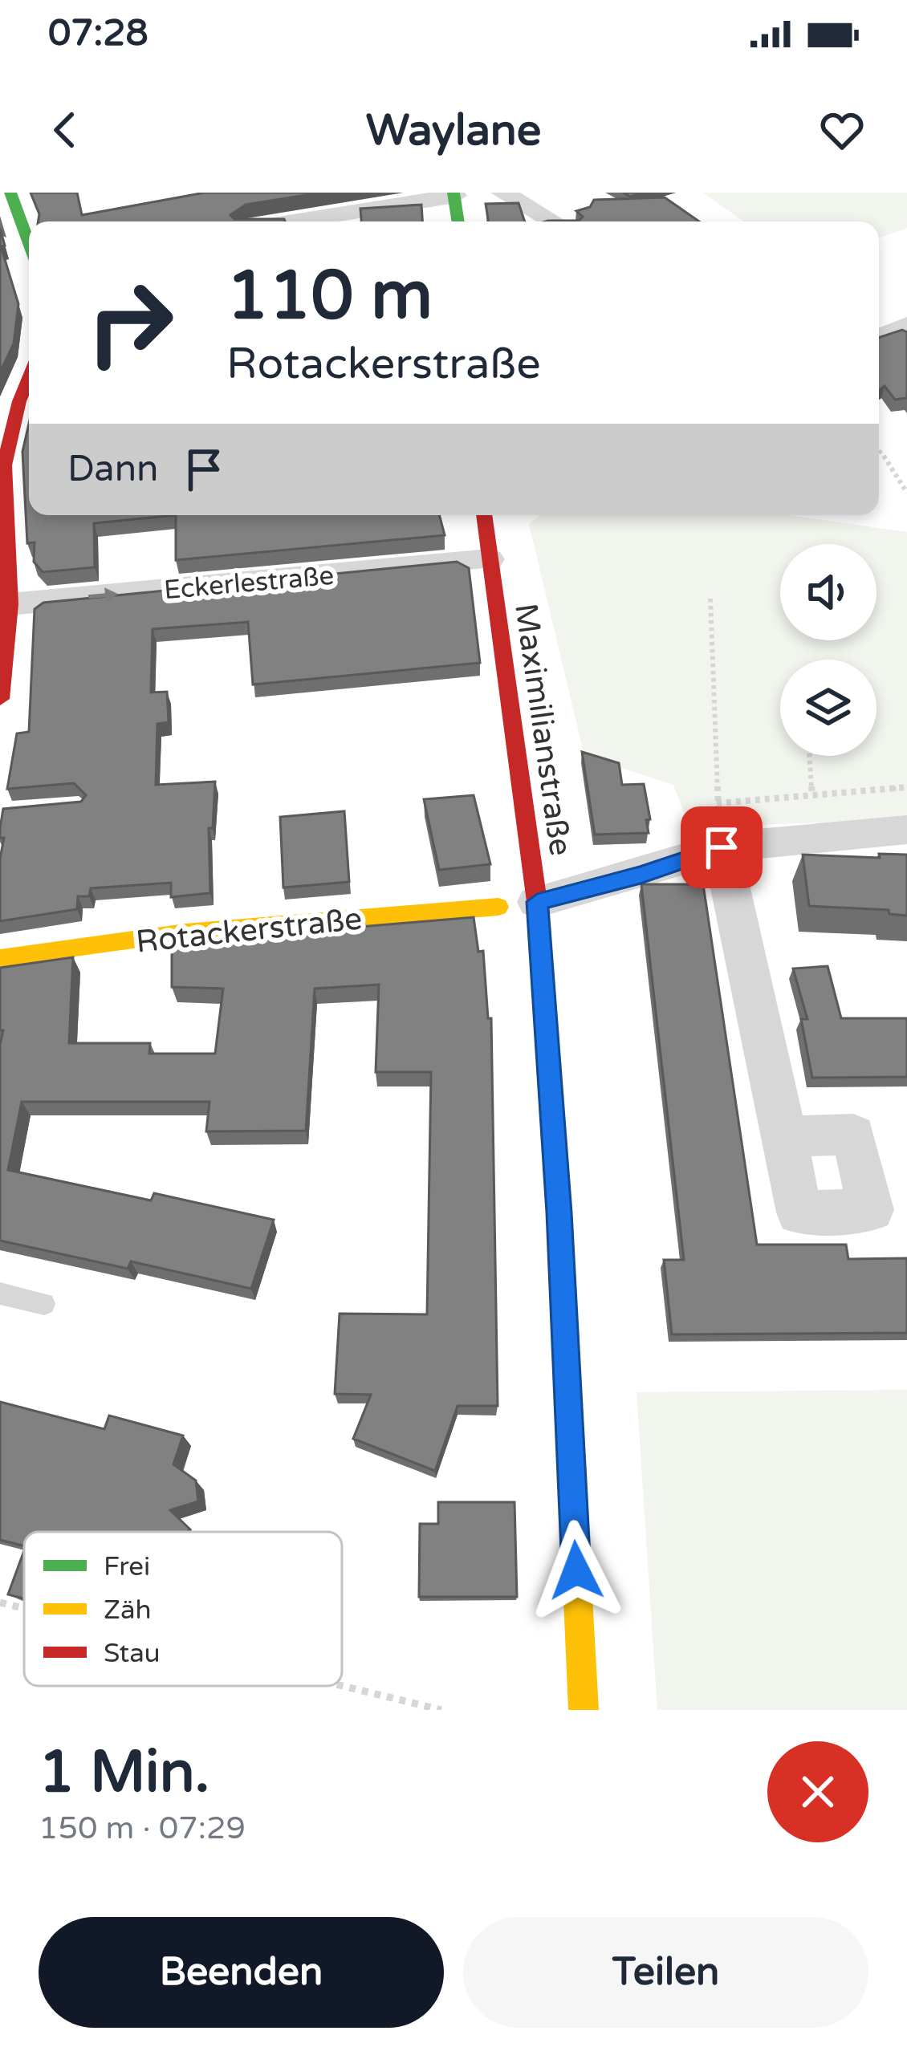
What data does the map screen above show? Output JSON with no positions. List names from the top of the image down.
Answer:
{
  "streets": {
    "main road": ["Maximilianstraße", "Rotackerstraße"],
    "street": ["Eckerlestraße"]
  },
  "crossings": [
    ["Eckerlestraße", "Maximilianstraße"],
    ["Maximilianstraße", "Rotackerstraße"]
  ],
  "legend": ["Frei", "Zäh", "Stau"],
  "page": {
    "status": "07:28",
    "header": "Waylane",
    "turn": ["110 m", "Rotackerstraße"],
    "then": "Dann",
    "heading": ["1 Min.", "150 m · 07:29"],
    "buttons": ["Beenden", "Teilen"]
  }
}
